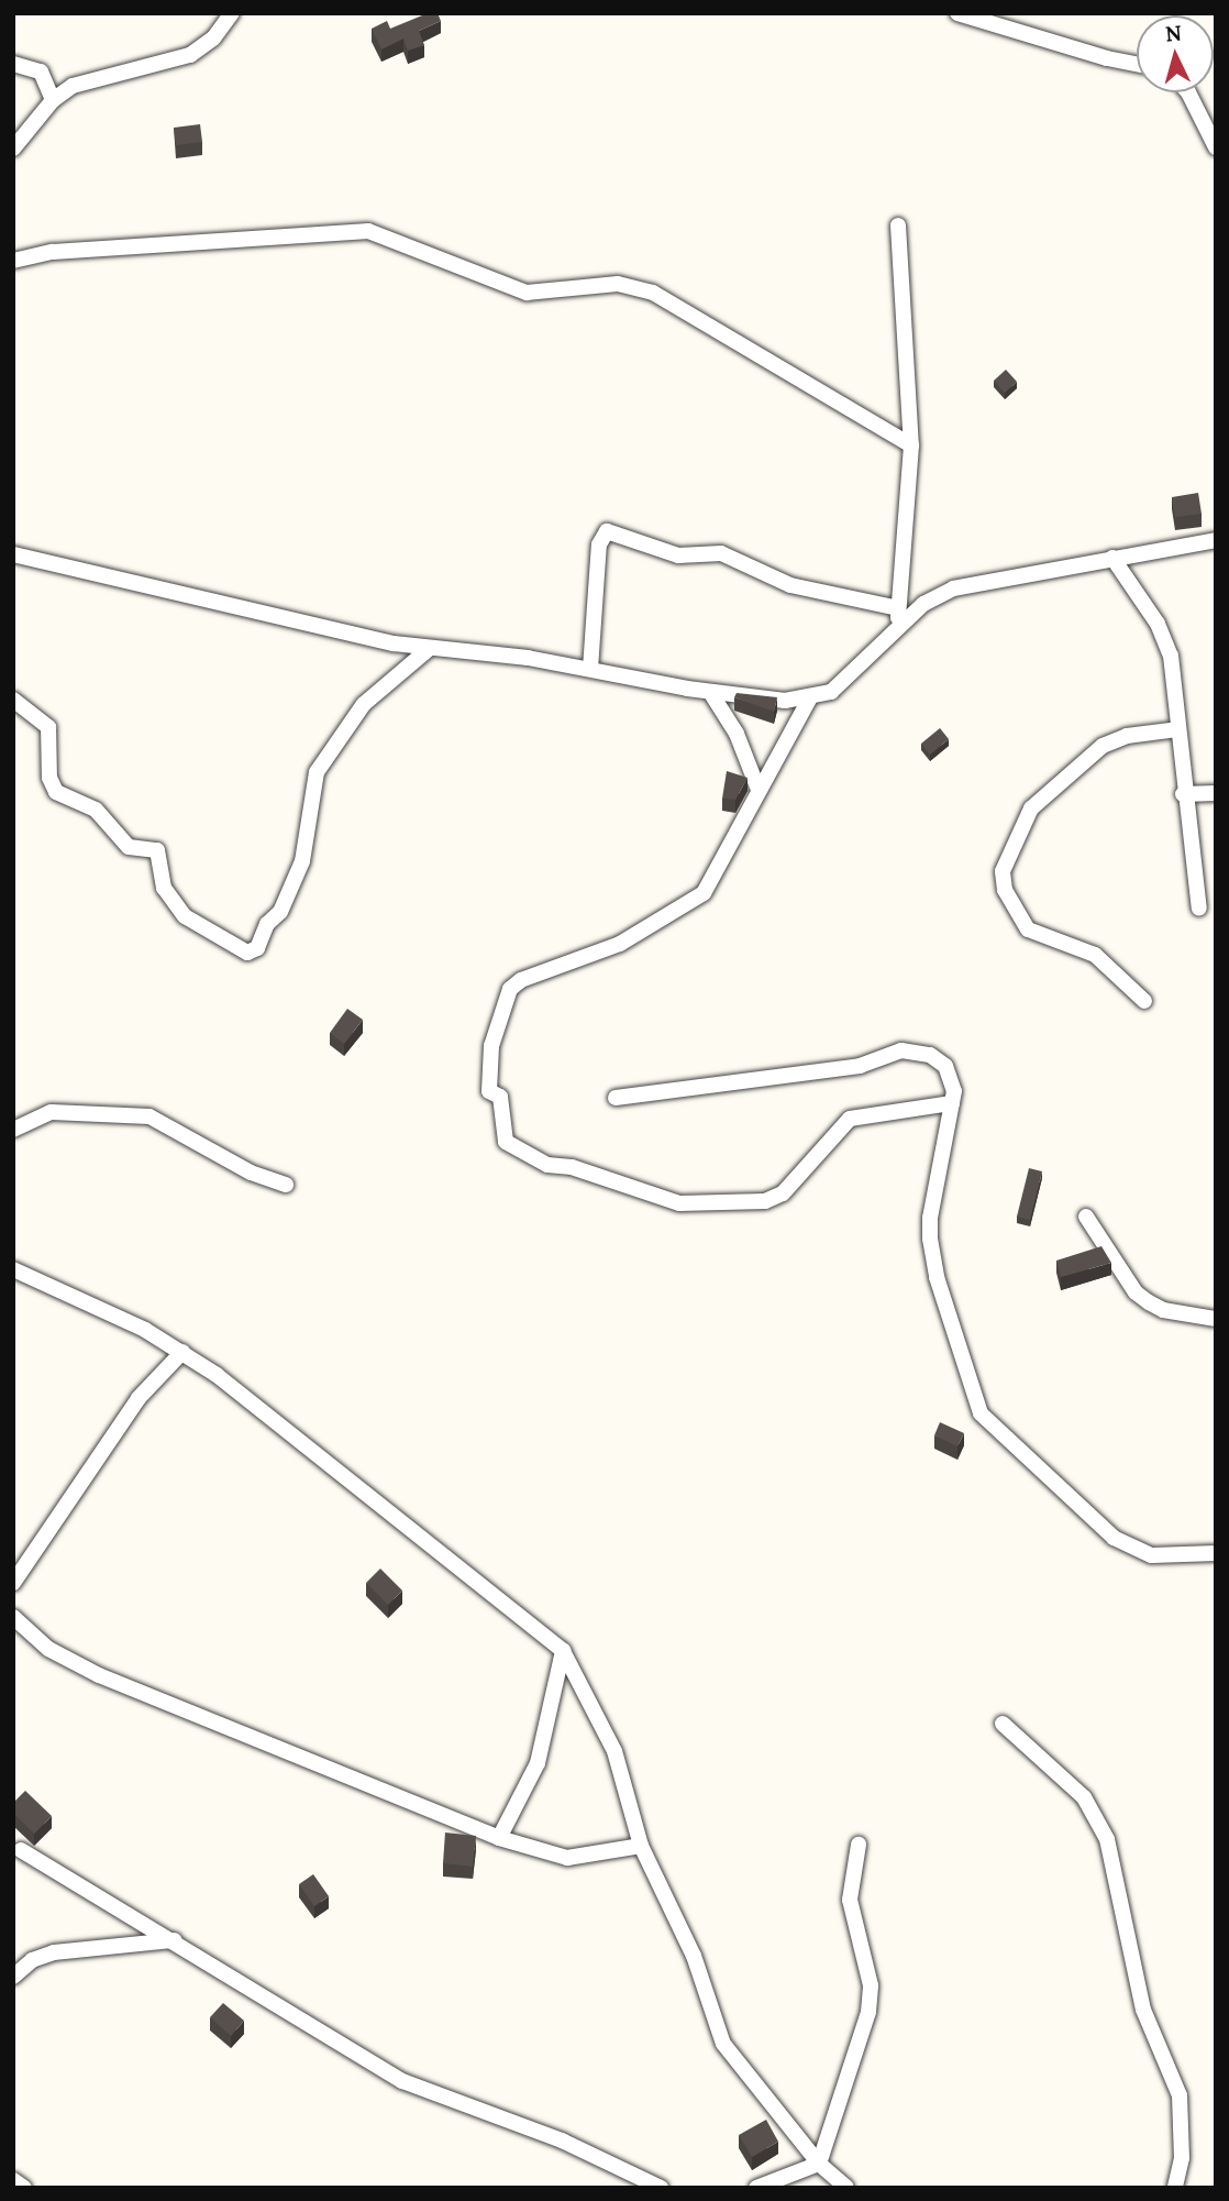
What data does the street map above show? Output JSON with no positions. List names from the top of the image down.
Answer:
{
  "north": "top"
}
